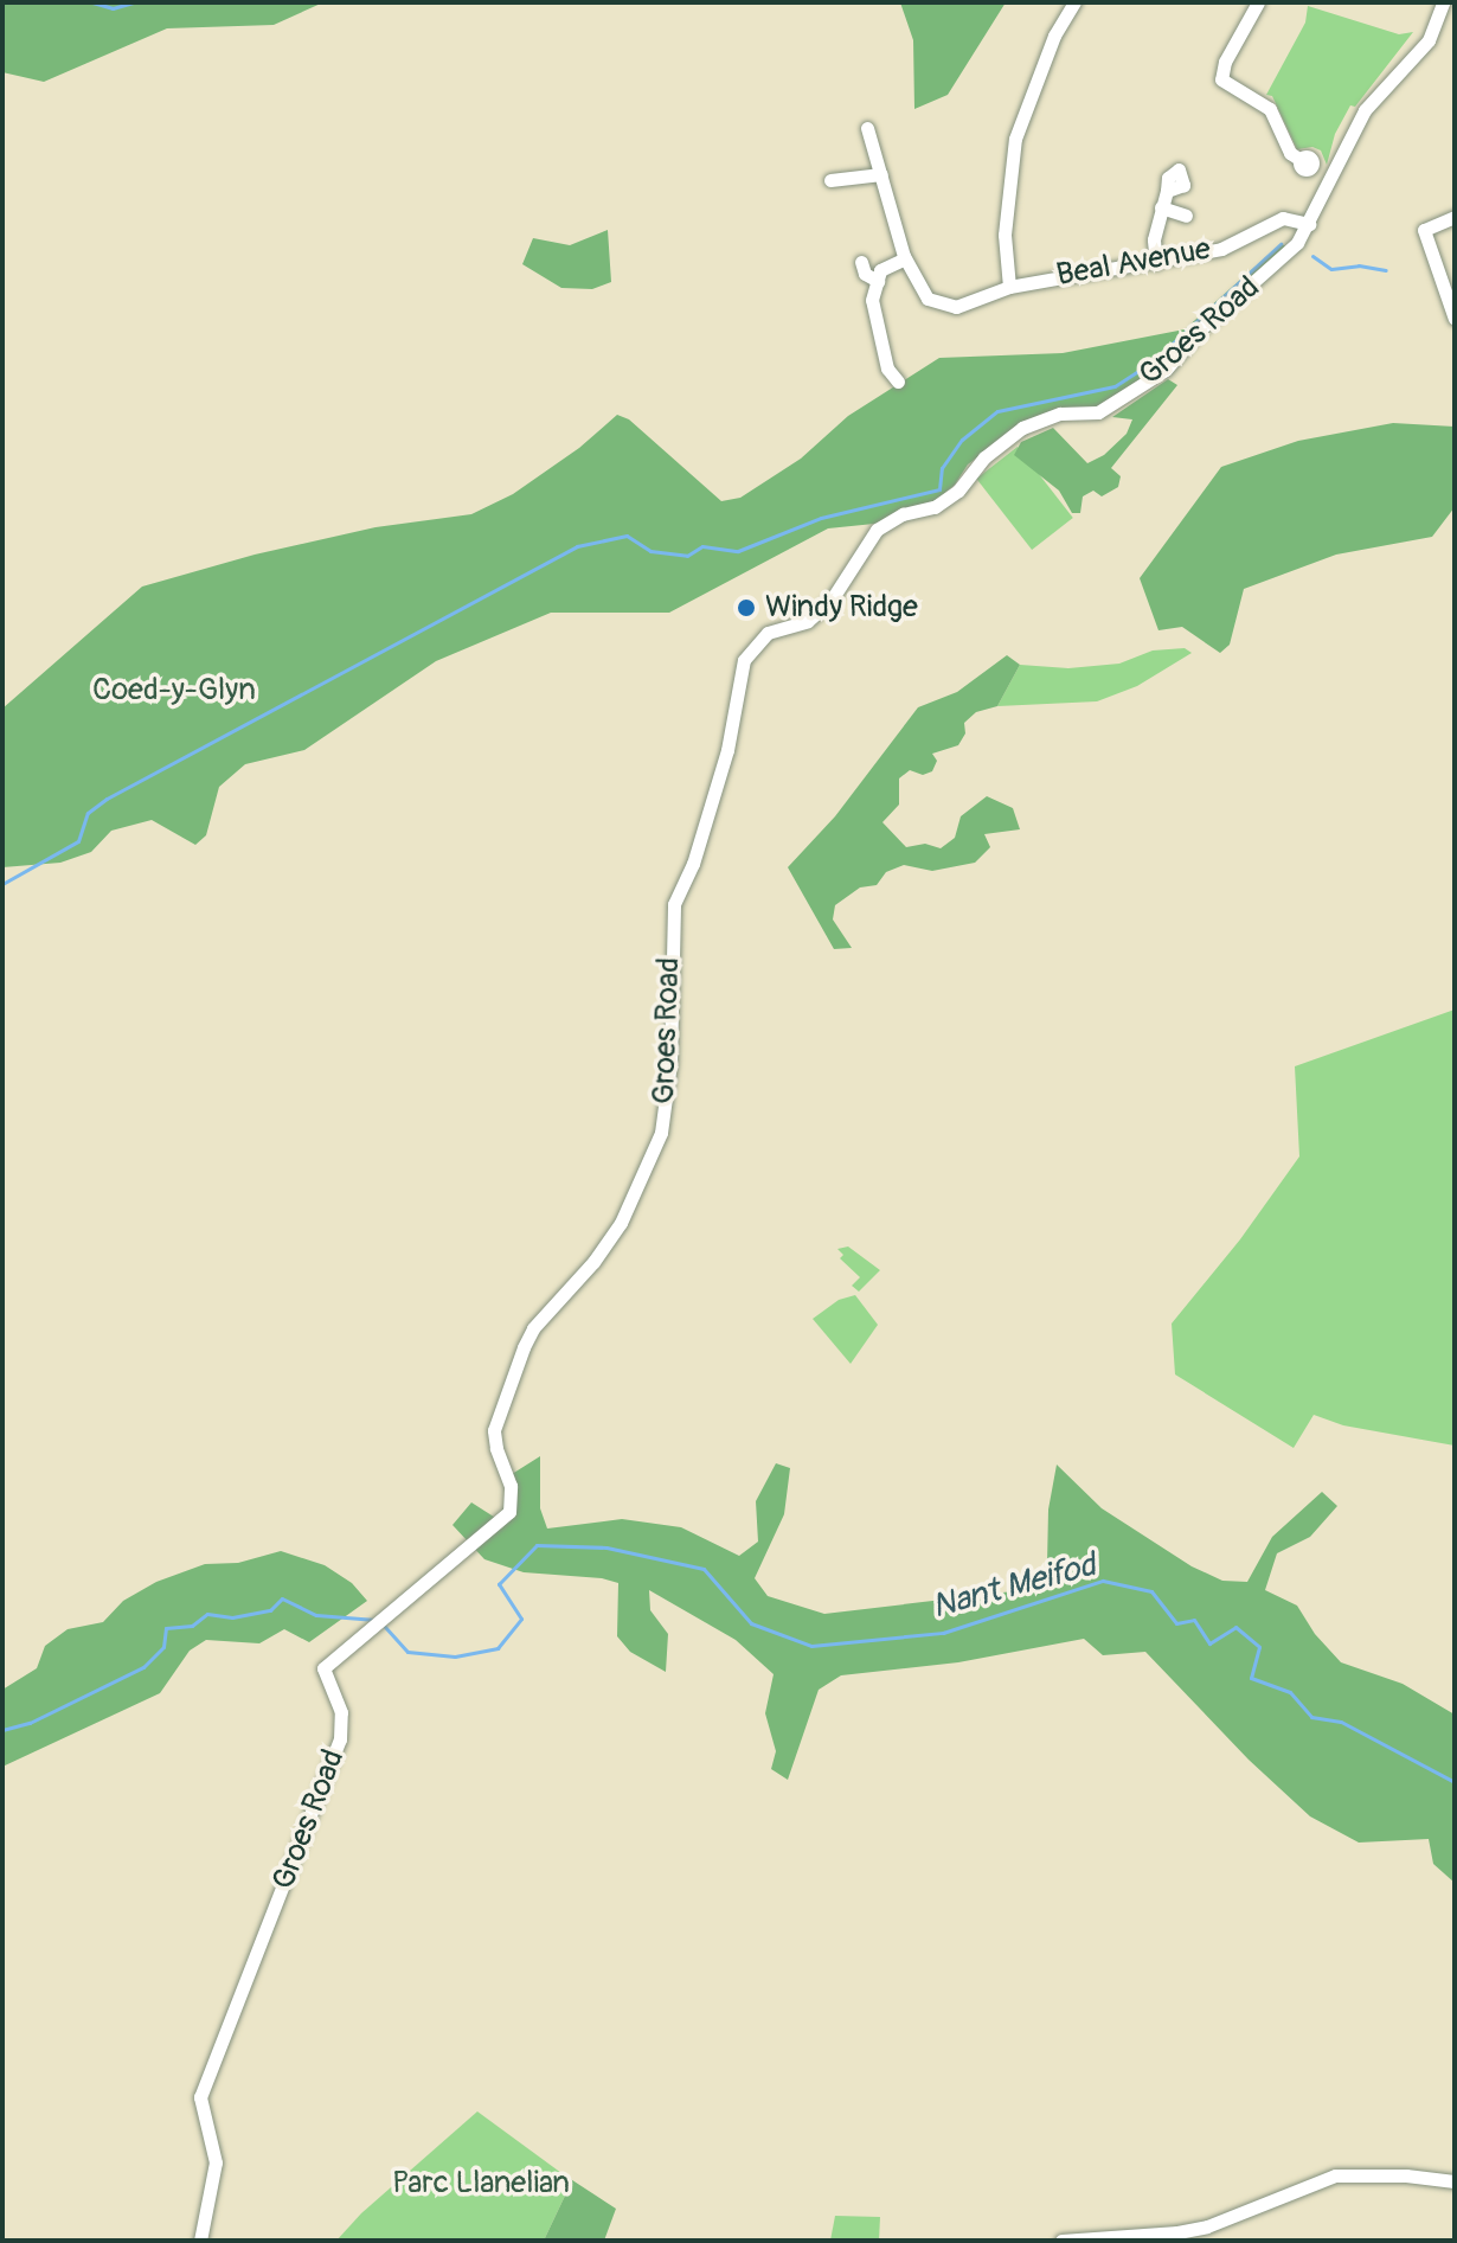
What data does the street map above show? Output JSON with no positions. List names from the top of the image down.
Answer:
{
  "streets": {
    "street": ["Beal Avenue", "Groes Road"]
  },
  "crossings": [
    ["Beal Avenue", "Groes Road"]
  ],
  "water": ["Nant Meifod"],
  "parks": ["Coed-y-Glyn", "Parc Llanelian"],
  "places": ["Windy Ridge"]
}
